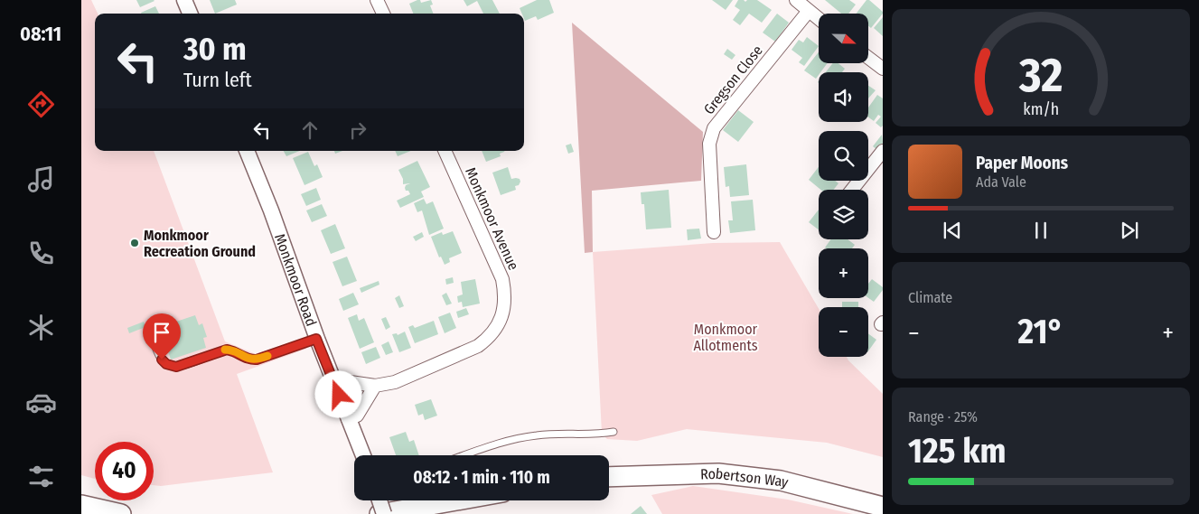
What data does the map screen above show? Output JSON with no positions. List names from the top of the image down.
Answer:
{
  "streets": {
    "main road": ["Robertson Way"],
    "street": ["Gregson Close", "Monkmoor Avenue", "Monkmoor Road"]
  },
  "crossings": [
    ["Monkmoor Avenue", "Monkmoor Road"]
  ],
  "parks": ["Monkmoor Allotments"],
  "places": ["Monkmoor Recreation Ground"],
  "north": "right",
  "page": {
    "tabs": "08:11",
    "map_buttons": ["+", "−"],
    "turn": ["30 m", "Turn left"],
    "song": ["Paper Moons", "Ada Vale"],
    "tile": [
      "Climate",
      ["Range · 25%", "125 km"]
    ],
    "heat": ["−", "21°", "+"],
    "limit": "40",
    "trip": "08:12 · 1 min · 110 m",
    "gauge": ["32", "km/h"]
  }
}
